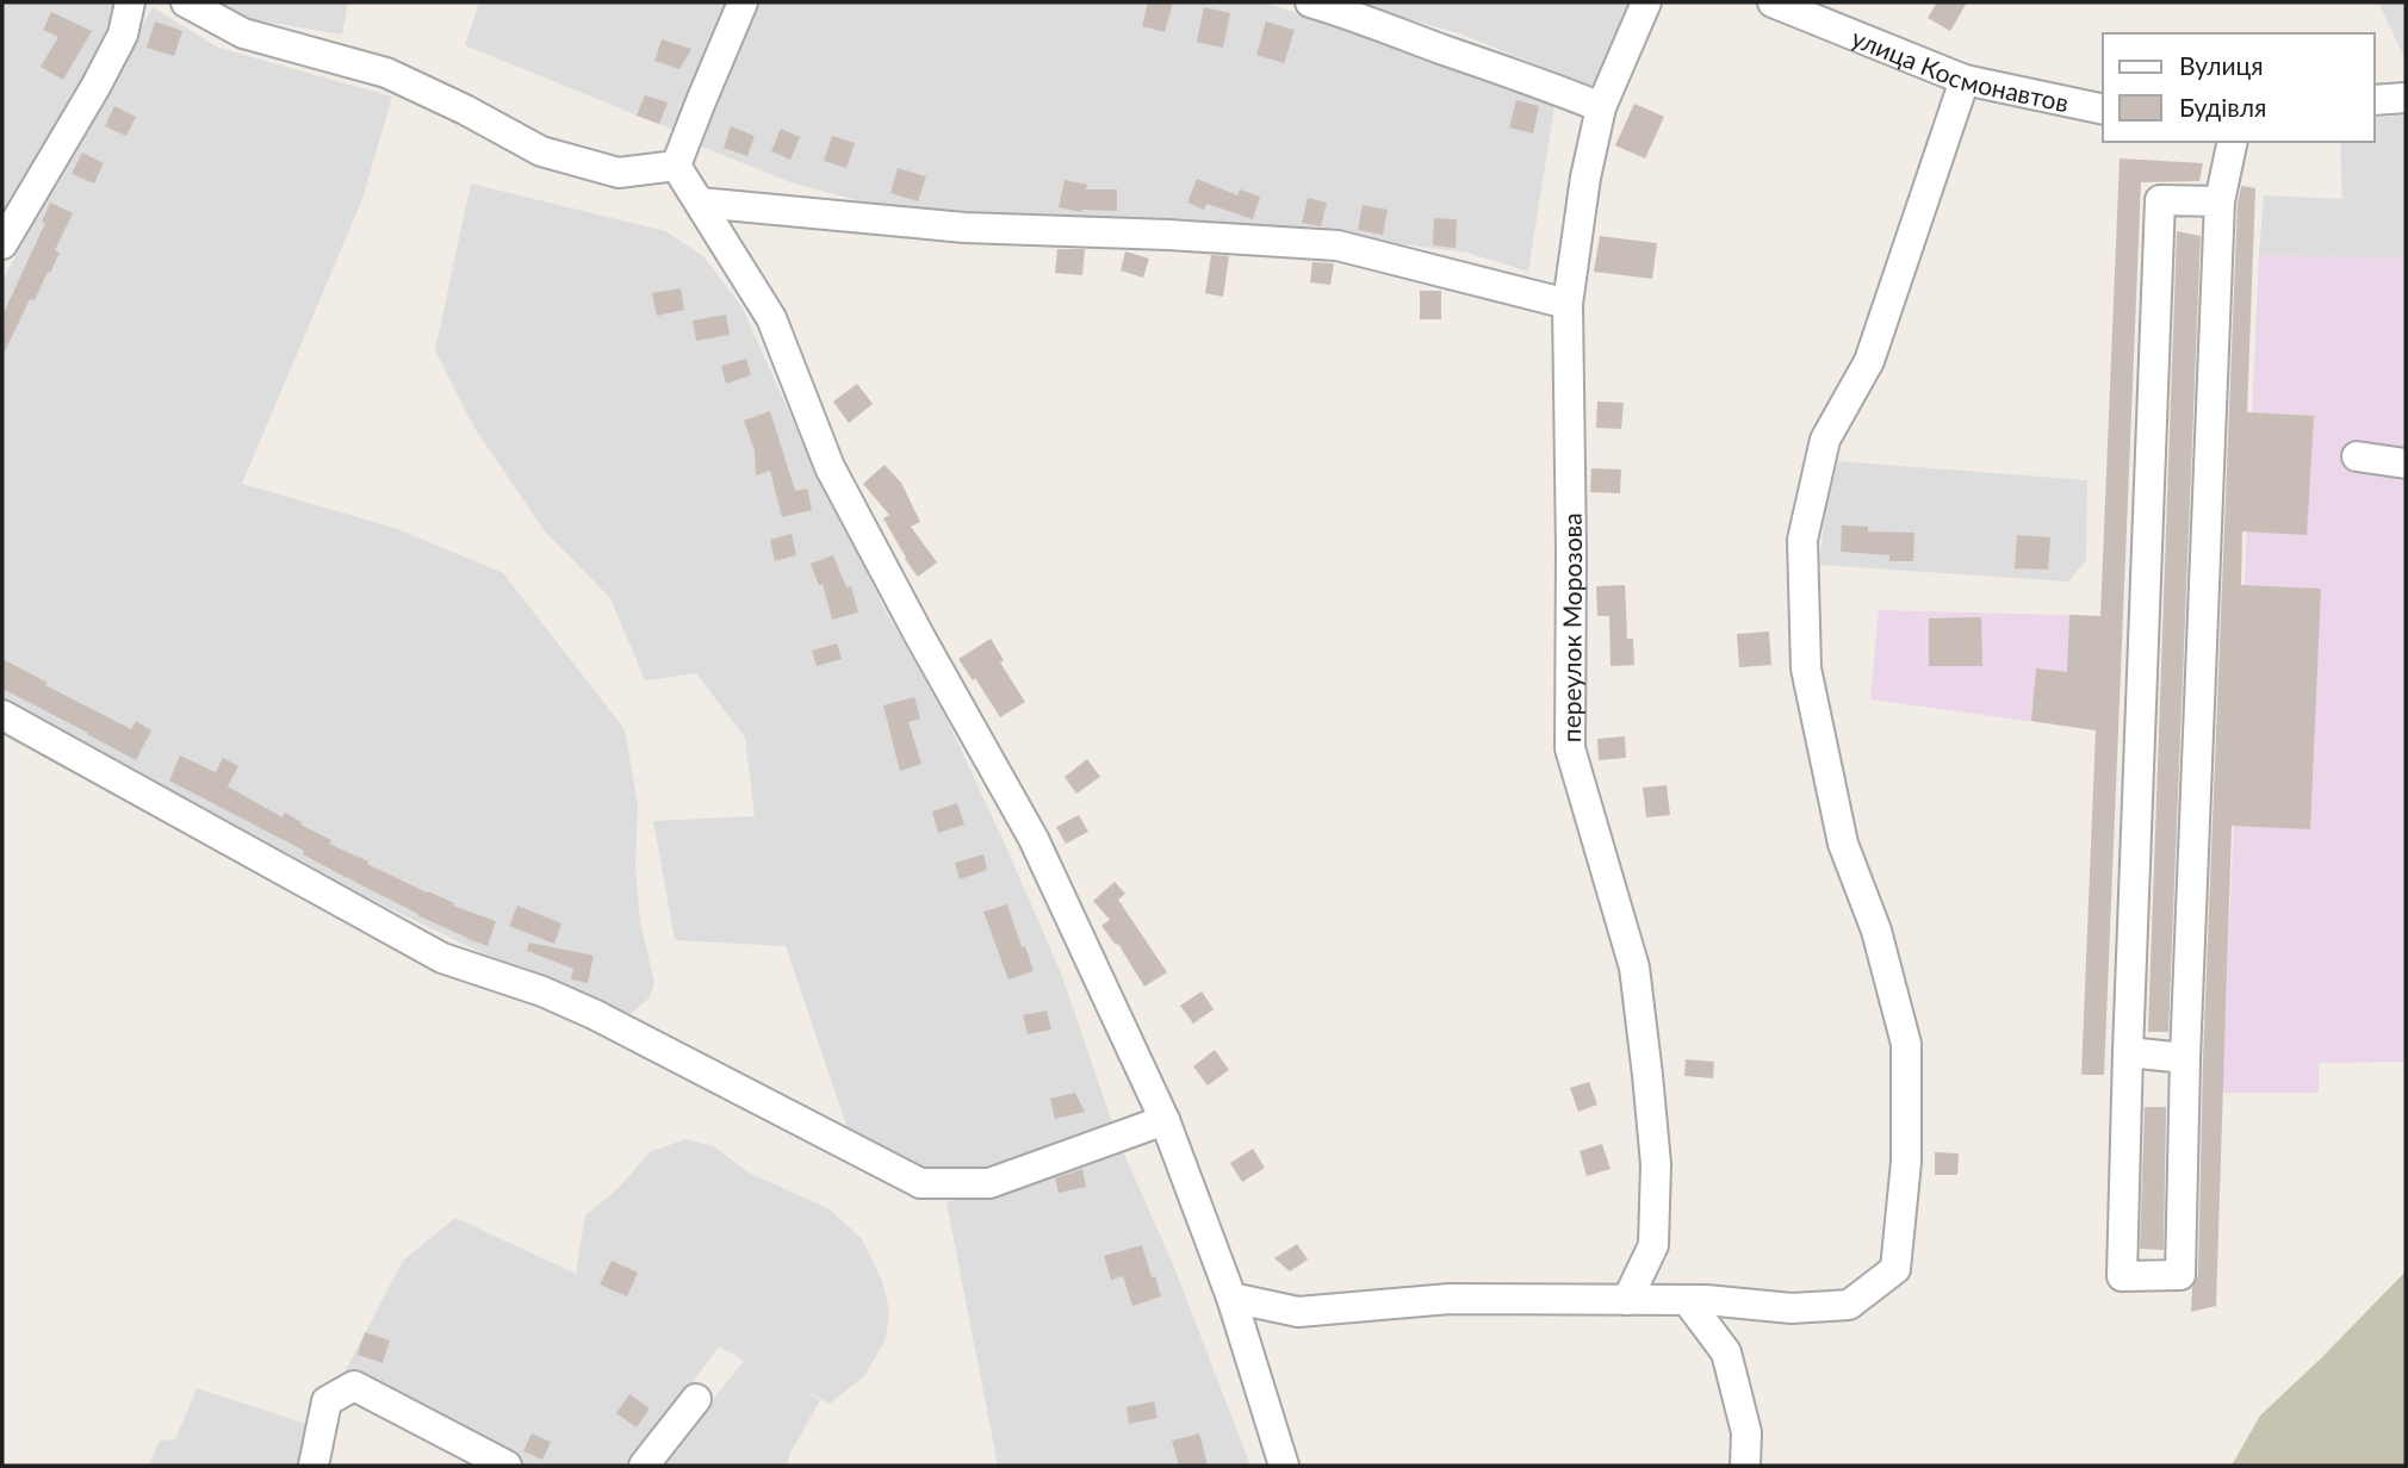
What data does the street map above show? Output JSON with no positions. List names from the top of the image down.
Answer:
{
  "streets": {
    "street": ["улица Космонавтов", "переулок Морозова"]
  },
  "legend": ["Вулиця", "Будівля"]
}
